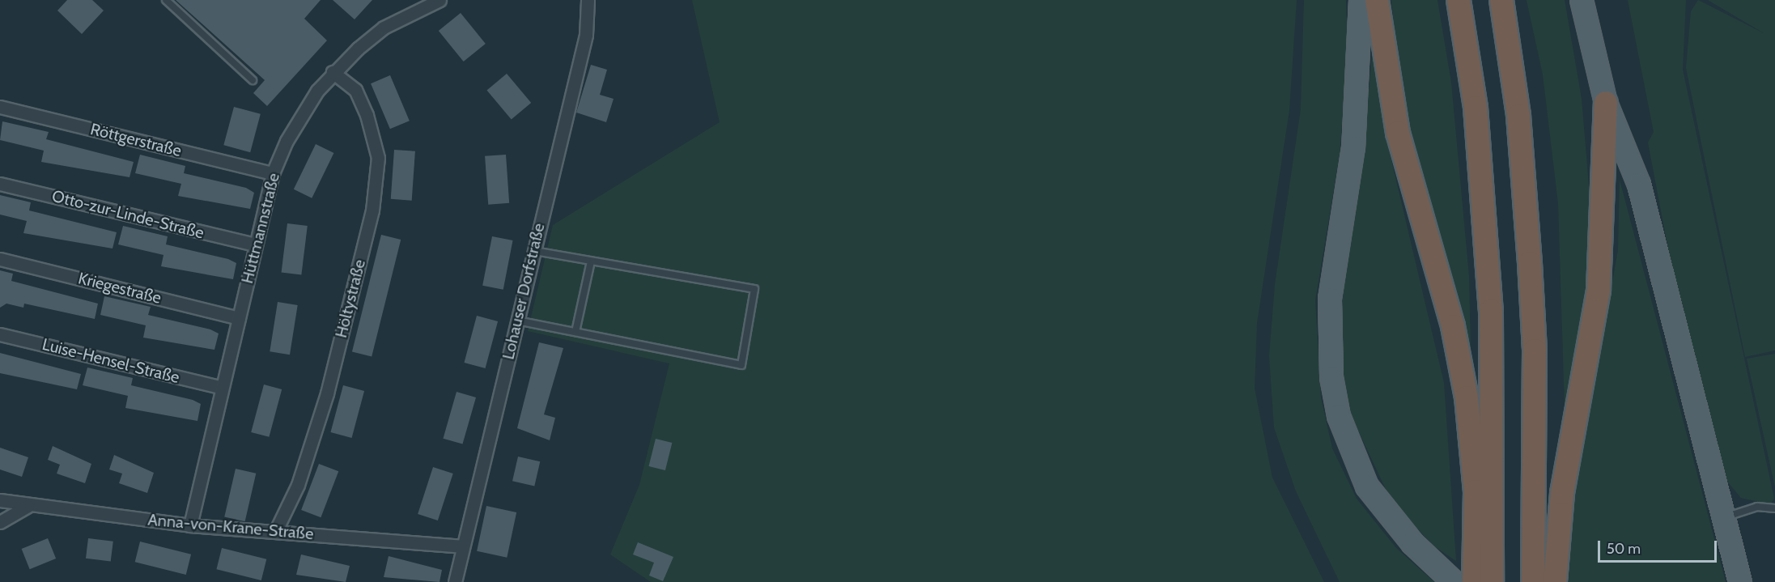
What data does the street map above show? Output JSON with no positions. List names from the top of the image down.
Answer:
{
  "streets": {
    "street": [
      "Röttgerstraße",
      "Otto-zur-Linde-Straße",
      "Hüttmannstraße",
      "Kriegestraße",
      "Lohauser Dorfstraße",
      "Höltystraße",
      "Luise-Hensel-Straße",
      "Anna-von-Krane-Straße"
    ]
  },
  "crossings": [
    ["Röttgerstraße", "Hüttmannstraße"],
    ["Otto-zur-Linde-Straße", "Hüttmannstraße"],
    ["Hüttmannstraße", "Kriegestraße"],
    ["Hüttmannstraße", "Höltystraße"],
    ["Hüttmannstraße", "Luise-Hensel-Straße"],
    ["Hüttmannstraße", "Anna-von-Krane-Straße"],
    ["Lohauser Dorfstraße", "Anna-von-Krane-Straße"],
    ["Höltystraße", "Anna-von-Krane-Straße"]
  ],
  "scale_bar": "50 m"
}
